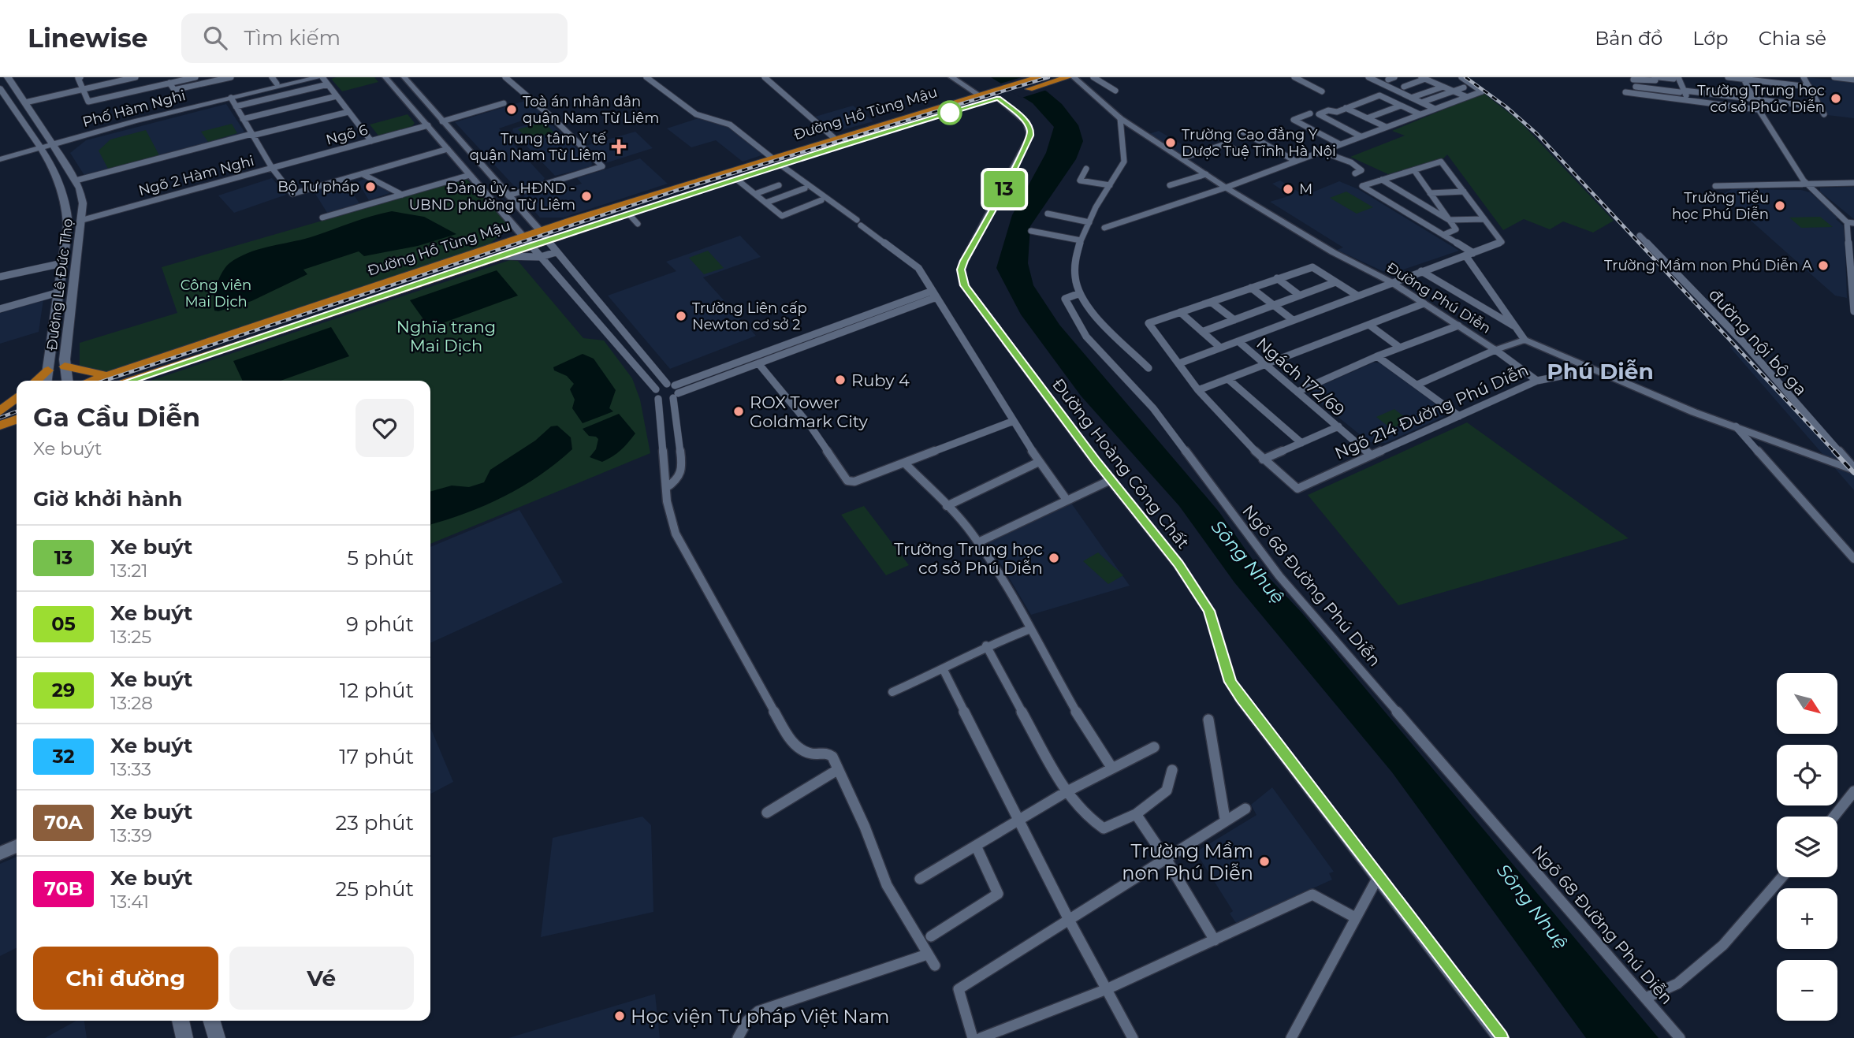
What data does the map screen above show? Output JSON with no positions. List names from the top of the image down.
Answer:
{
  "streets": {
    "highway": ["Đường Hồ Tùng Mậu"],
    "main road": ["Phố Hàm Nghi", "Đường Lê Đức Thọ"],
    "street": [
      "Ngõ 6",
      "Ngõ 2 Hàm Nghi",
      "Đường Phú Diễn",
      "đường nội bộ ga",
      "Ngách 172/69",
      "Ngõ 214 Đường Phú Diễn",
      "Đường Hoàng Công Chất",
      "Ngõ 68 Đường Phú Diễn"
    ]
  },
  "crossings": [
    ["Phố Hàm Nghi", "Ngõ 2 Hàm Nghi"],
    ["Phố Hàm Nghi", "Đường Lê Đức Thọ"],
    ["Đường Hồ Tùng Mậu", "Đường Hoàng Công Chất"],
    ["Ngõ 6", "Ngõ 2 Hàm Nghi"],
    ["Ngõ 2 Hàm Nghi", "Đường Lê Đức Thọ"],
    ["Ngách 172/69", "Ngõ 214 Đường Phú Diễn"]
  ],
  "districts": ["Phú Diễn"],
  "water": ["Sông Nhuệ"],
  "parks": ["Công viên Mai Dịch", "Nghĩa trang Mai Dịch"],
  "places": {
    "other": [
      "Trường Trung học cơ sở Phúc Diễn",
      "Toà án nhân dân quận Nam Từ Liêm",
      "Trường Cao đẳng Y Dược Tuệ Tĩnh Hà Nội",
      "Bộ Tư pháp",
      "M",
      "Đảng ủy - HĐND - UBND phường Từ Liêm",
      "Trường Tiểu học Phú Diễn",
      "Trường Mầm non Phú Diễn A",
      "Trường Liên cấp Newton cơ sở 2",
      "Ruby 4",
      "ROX Tower Goldmark City",
      "Trường Trung học cơ sở Phú Diễn",
      "Trường Mầm non Phú Diễn",
      "Học viện Tư pháp Việt Nam"
    ],
    "health": ["Trung tâm Y tế quận Nam Từ Liêm"]
  },
  "lines": ["bus line 13"],
  "north": "bottom right",
  "page": {
    "header": "Linewise",
    "search": "Tìm kiếm",
    "nav": ["Bản đồ", "Lớp", "Chia sẻ"],
    "on_map": "13",
    "heading": [
      ["Ga Cầu Diễn", "Xe buýt"],
      "Giờ khởi hành"
    ],
    "list": [
      {
        "mark": "13",
        "name": "Xe buýt",
        "note": "13:21",
        "value": "5 phút"
      },
      {
        "mark": "05",
        "name": "Xe buýt",
        "note": "13:25",
        "value": "9 phút"
      },
      {
        "mark": "29",
        "name": "Xe buýt",
        "note": "13:28",
        "value": "12 phút"
      },
      {
        "mark": "32",
        "name": "Xe buýt",
        "note": "13:33",
        "value": "17 phút"
      },
      {
        "mark": "70A",
        "name": "Xe buýt",
        "note": "13:39",
        "value": "23 phút"
      },
      {
        "mark": "70B",
        "name": "Xe buýt",
        "note": "13:41",
        "value": "25 phút"
      }
    ],
    "map_buttons": ["+", "−"],
    "buttons": ["Chỉ đường", "Vé"]
  }
}
